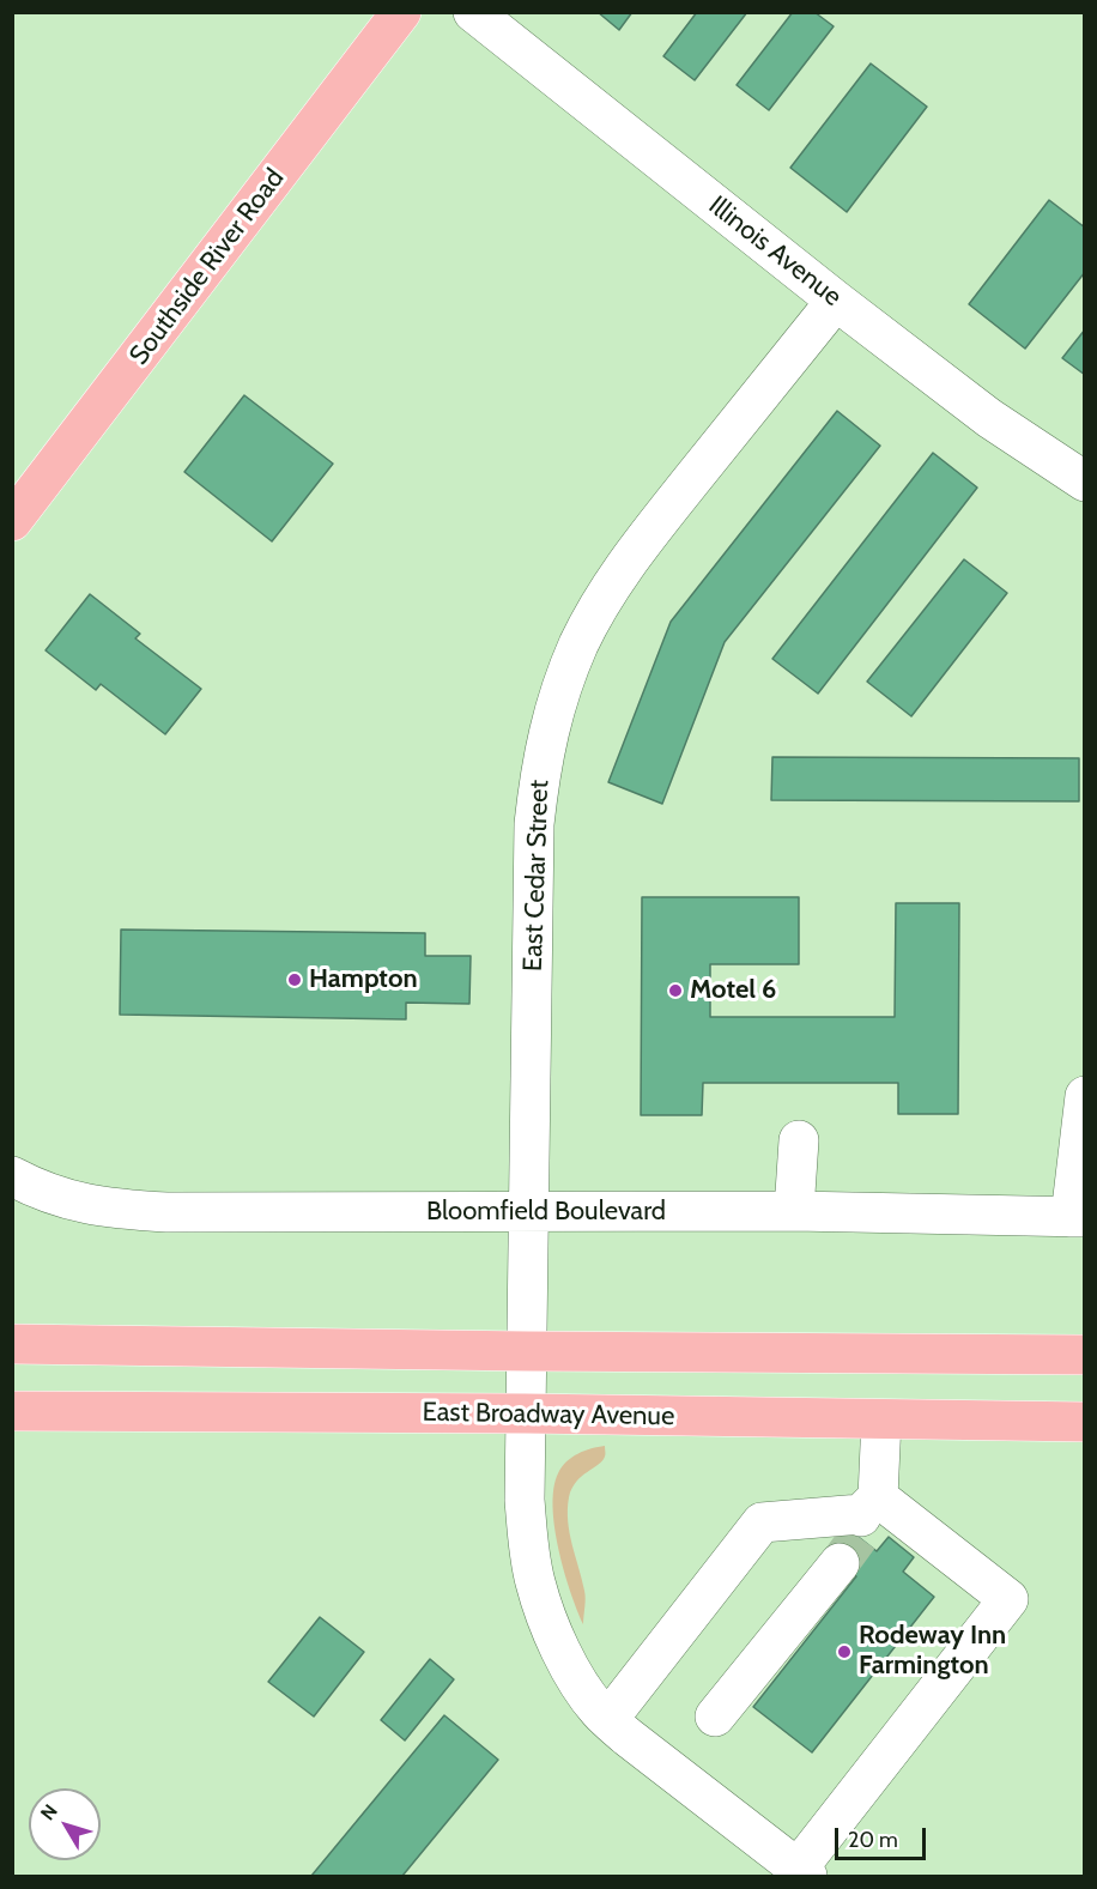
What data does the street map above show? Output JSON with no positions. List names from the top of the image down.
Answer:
{
  "streets": {
    "main road": ["Southside River Road", "East Broadway Avenue"],
    "street": ["Illinois Avenue", "East Cedar Street", "Bloomfield Boulevard"]
  },
  "crossings": [
    ["Illinois Avenue", "East Cedar Street"],
    ["East Cedar Street", "Bloomfield Boulevard"],
    ["East Cedar Street", "East Broadway Avenue"]
  ],
  "places": ["Hampton", "Motel 6", "Rodeway Inn Farmington"],
  "scale_bar": "20 m",
  "north": "top left"
}
